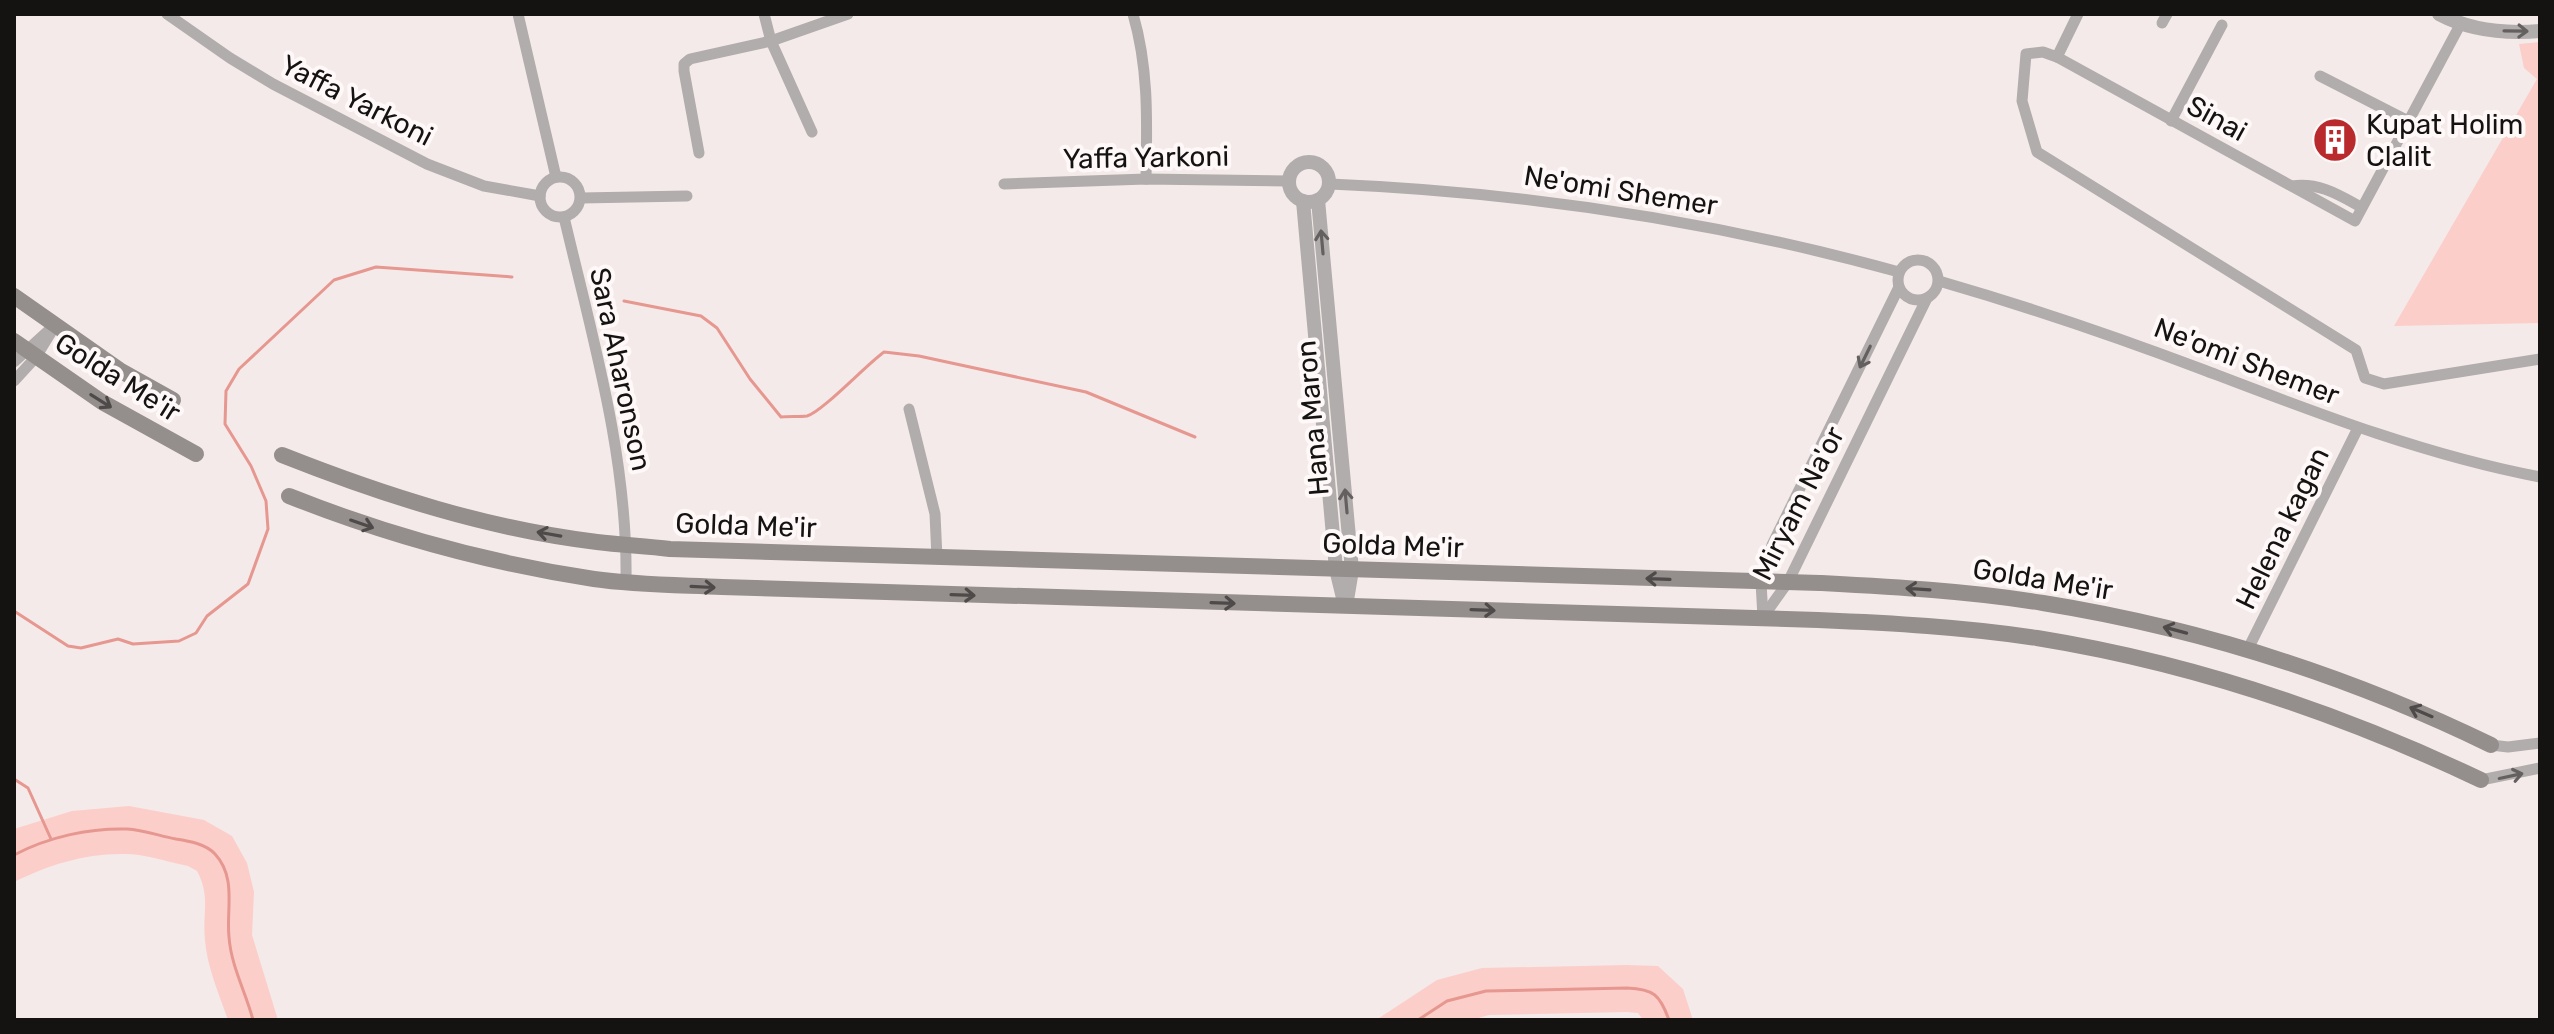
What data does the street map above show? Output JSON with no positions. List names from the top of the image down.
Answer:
{
  "streets": {
    "main road": ["Golda Me'ir"],
    "street": [
      "Yaffa Yarkoni",
      "Sinai",
      "Ne'omi Shemer",
      "Sara Aharonson",
      "Hana Maron",
      "Miryam Na'or",
      "Helena kagan"
    ]
  },
  "crossings": [
    ["Yaffa Yarkoni", "Ne'omi Shemer"],
    ["Yaffa Yarkoni", "Sara Aharonson"],
    ["Yaffa Yarkoni", "Hana Maron"],
    ["Ne'omi Shemer", "Hana Maron"],
    ["Ne'omi Shemer", "Miryam Na'or"],
    ["Ne'omi Shemer", "Helena kagan"],
    ["Sara Aharonson", "Golda Me'ir"],
    ["Golda Me'ir", "Hana Maron"],
    ["Golda Me'ir", "Miryam Na'or"],
    ["Golda Me'ir", "Helena kagan"]
  ],
  "places": {
    "building": ["Kupat Holim Clalit"]
  }
}
